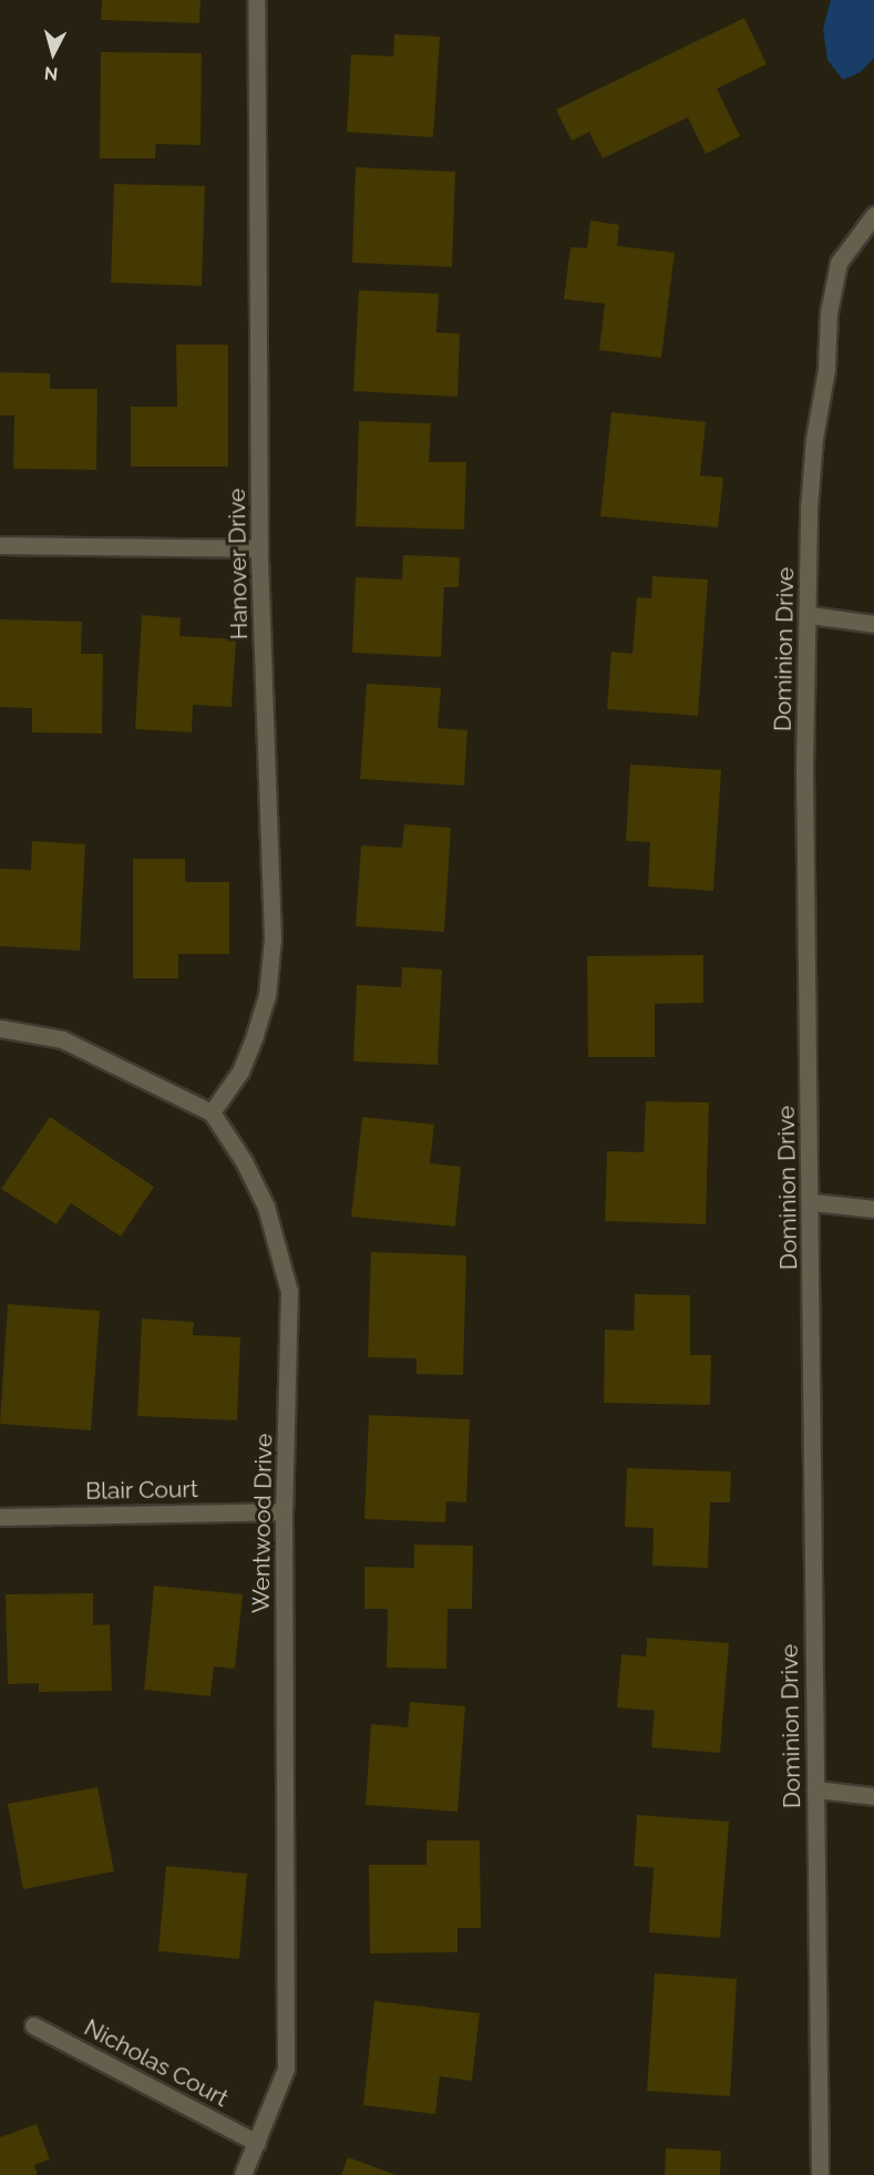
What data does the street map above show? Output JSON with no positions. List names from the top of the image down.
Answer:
{
  "streets": {
    "street": [
      "Hanover Drive",
      "Dominion Drive",
      "Blair Court",
      "Wentwood Drive",
      "Nicholas Court"
    ]
  },
  "crossings": [
    ["Hanover Drive", "Wentwood Drive"],
    ["Blair Court", "Wentwood Drive"],
    ["Wentwood Drive", "Nicholas Court"]
  ],
  "north": "bottom"
}
